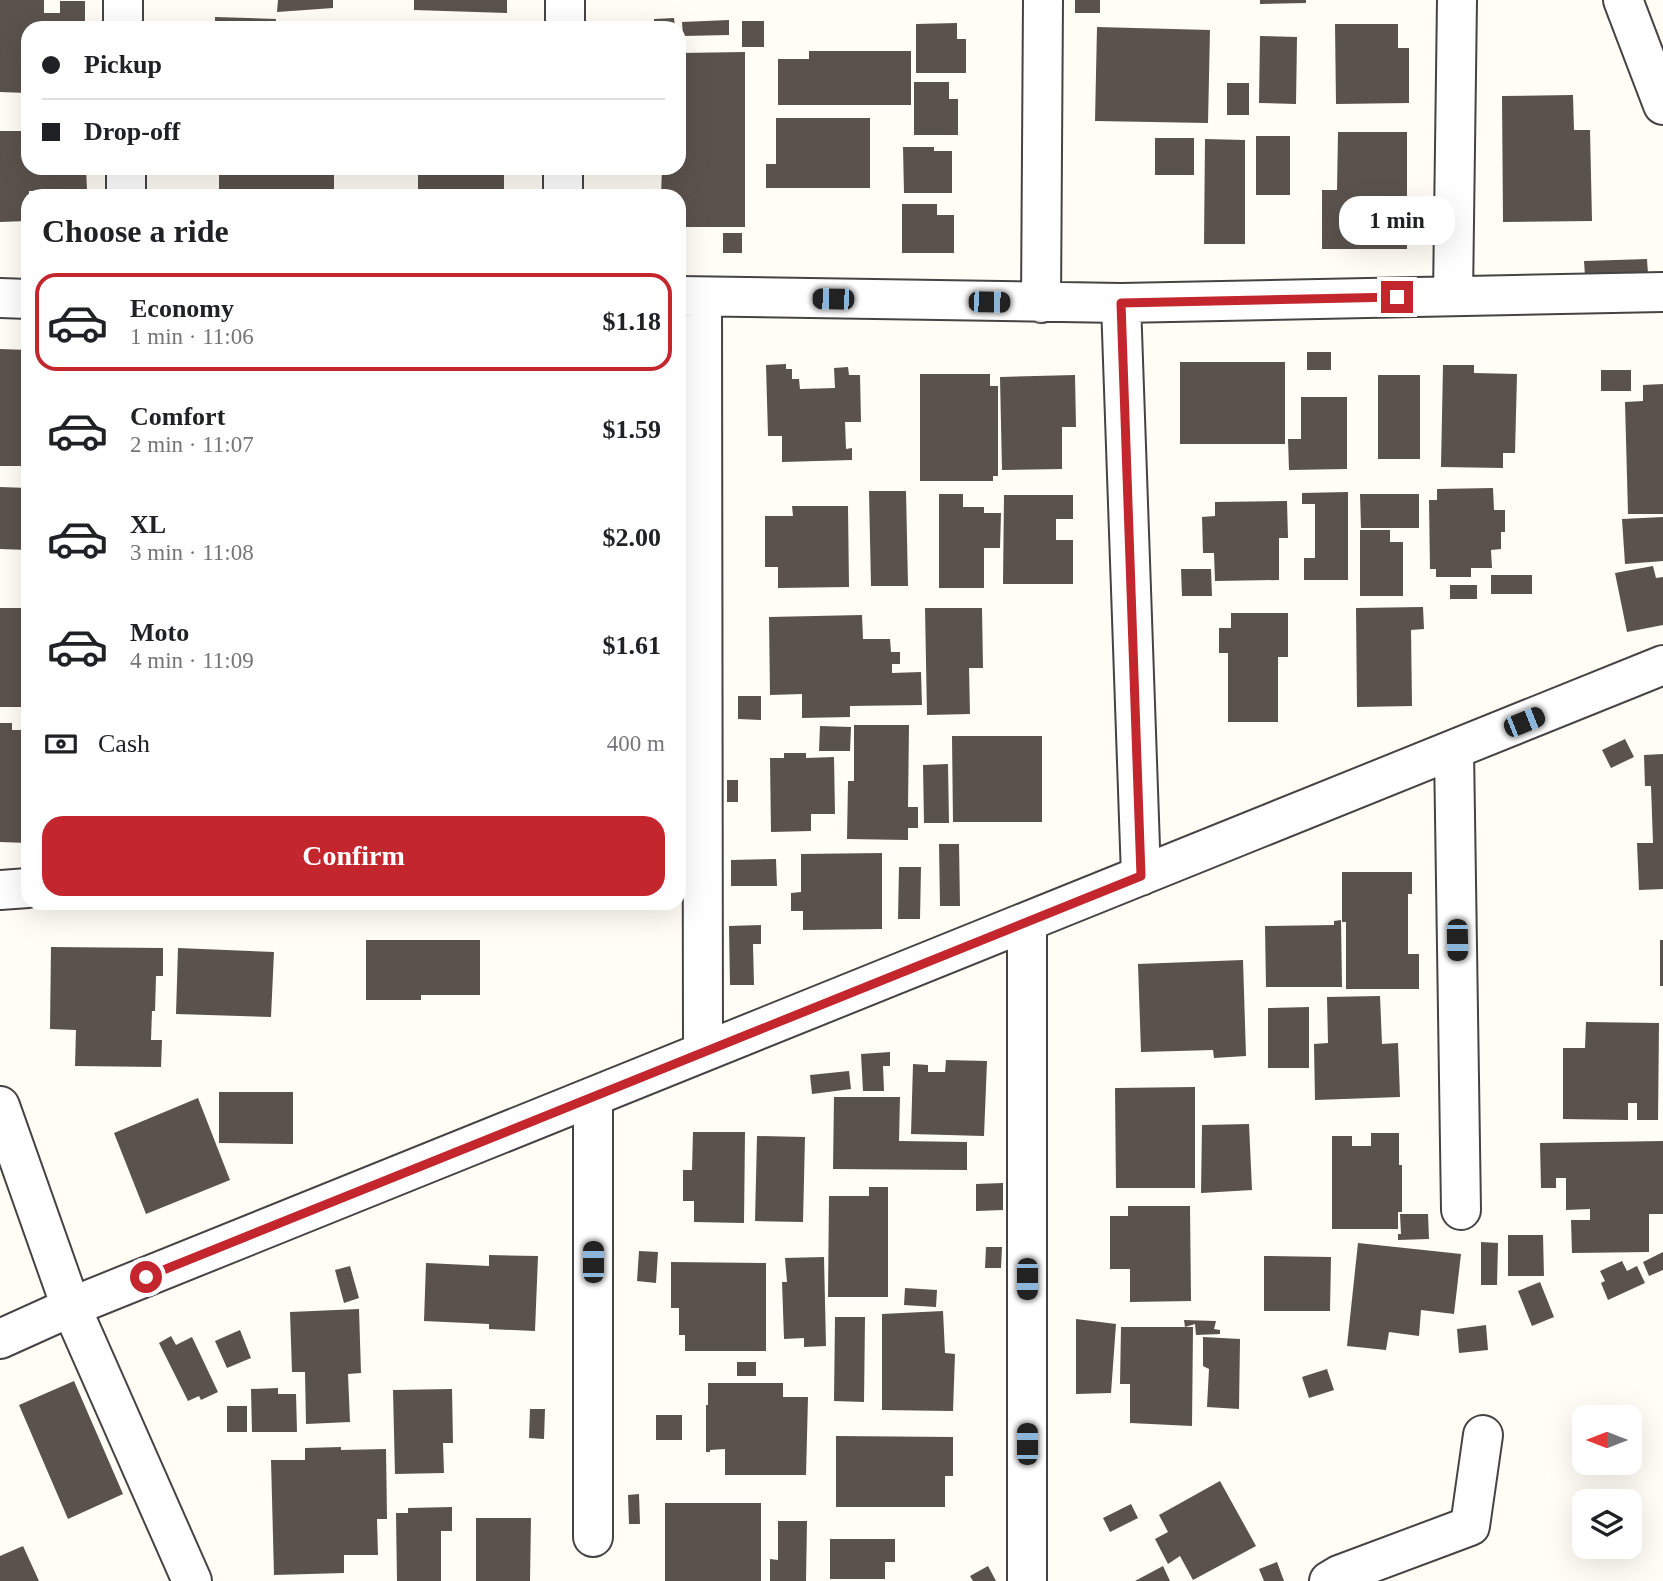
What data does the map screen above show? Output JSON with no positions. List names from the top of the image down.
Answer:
{
  "north": "left",
  "page": {
    "banner": ["Pickup", "Drop-off"],
    "heading": "Choose a ride",
    "bubble": "1 min",
    "list": [
      {
        "name": "Economy",
        "note": "1 min · 11:06",
        "value": "$1.18"
      },
      {
        "name": "Comfort",
        "note": "2 min · 11:07",
        "value": "$1.59"
      },
      {
        "name": "XL",
        "note": "3 min · 11:08",
        "value": "$2.00"
      },
      {
        "name": "Moto",
        "note": "4 min · 11:09",
        "value": "$1.61"
      }
    ],
    "pay": ["Cash", "400 m"],
    "buttons": "Confirm"
  }
}
